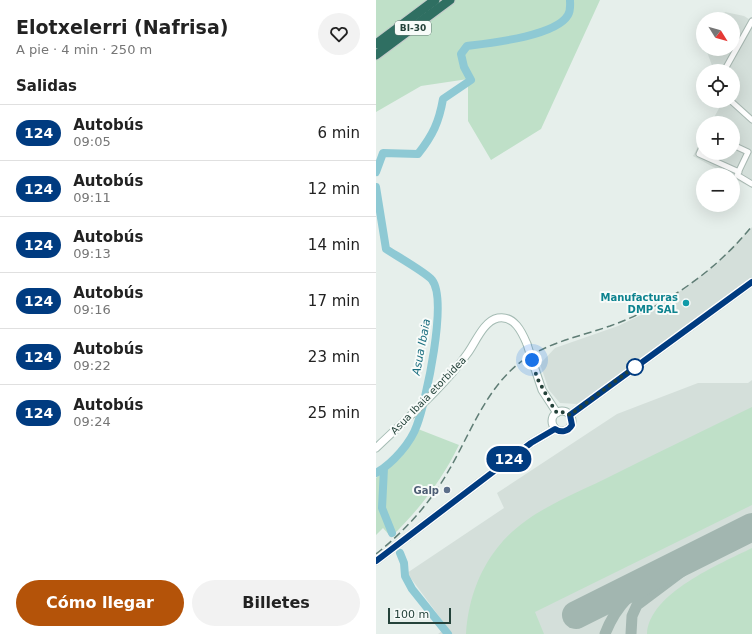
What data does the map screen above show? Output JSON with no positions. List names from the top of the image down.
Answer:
{
  "streets": {
    "highway": ["BI-30"],
    "street": ["Asua Ibaia etorbidea"]
  },
  "water": ["Asua Ibaia"],
  "places": ["Manufacturas DMP SAL", "Galp"],
  "lines": ["bus line 124"],
  "scale_bar": "100 m",
  "north": "bottom right",
  "page": {
    "heading": [
      ["Elotxelerri (Nafrisa)", "A pie · 4 min · 250 m"],
      "Salidas"
    ],
    "on_map": "124",
    "map_buttons": ["+", "−"],
    "list": [
      {
        "mark": "124",
        "name": "Autobús",
        "note": "09:05",
        "value": "6 min"
      },
      {
        "mark": "124",
        "name": "Autobús",
        "note": "09:11",
        "value": "12 min"
      },
      {
        "mark": "124",
        "name": "Autobús",
        "note": "09:13",
        "value": "14 min"
      },
      {
        "mark": "124",
        "name": "Autobús",
        "note": "09:16",
        "value": "17 min"
      },
      {
        "mark": "124",
        "name": "Autobús",
        "note": "09:22",
        "value": "23 min"
      },
      {
        "mark": "124",
        "name": "Autobús",
        "note": "09:24",
        "value": "25 min"
      }
    ],
    "buttons": ["Cómo llegar", "Billetes"],
    "scale": "100 m"
  }
}
